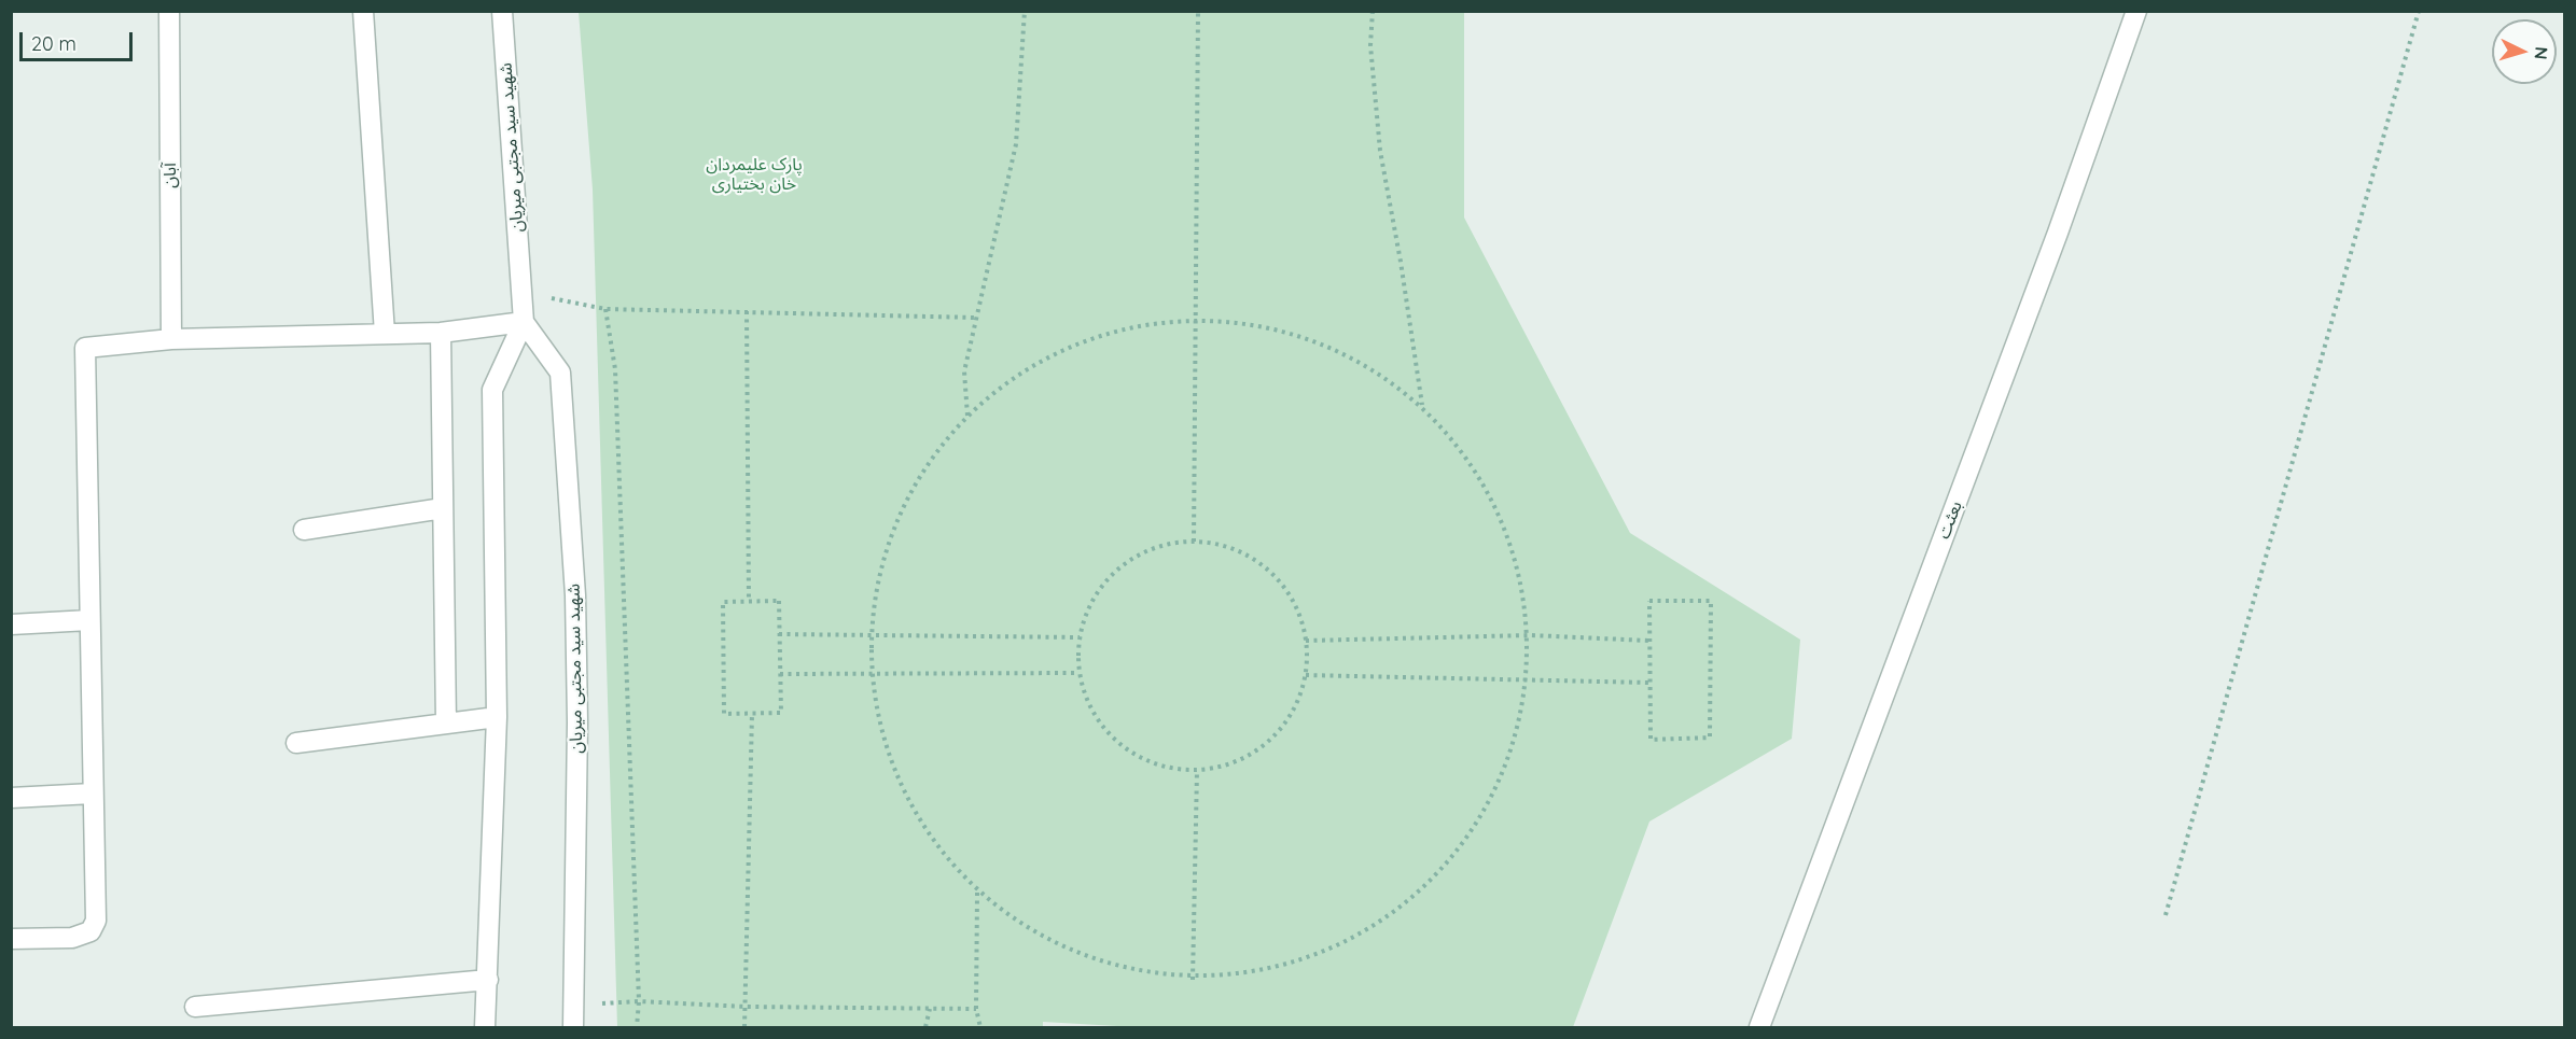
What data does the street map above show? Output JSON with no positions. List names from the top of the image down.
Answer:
{
  "streets": {
    "street": ["شهید سید مجتبی میریان", "آبان", "بعثت"]
  },
  "parks": ["پارک علیمردان خان بختیاری"],
  "scale_bar": "20 m",
  "north": "right"
}
